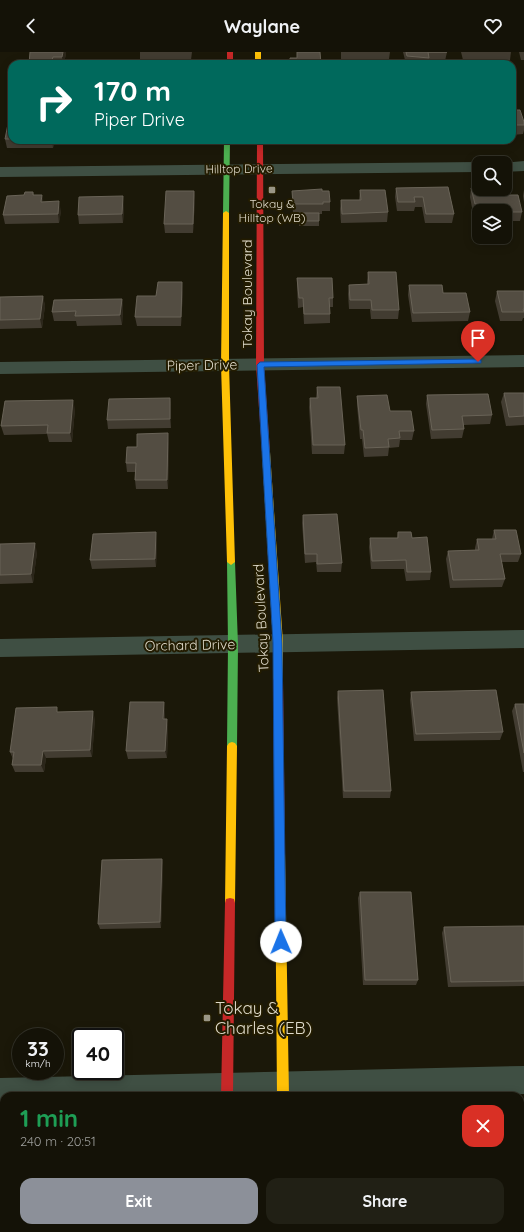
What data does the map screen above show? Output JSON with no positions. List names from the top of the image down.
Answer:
{
  "streets": {
    "street": [
      "Hilltop Drive",
      "Tokay Boulevard",
      "Piper Drive",
      "Orchard Drive"
    ]
  },
  "crossings": [
    ["Hilltop Drive", "Tokay Boulevard"],
    ["Tokay Boulevard", "Piper Drive"],
    ["Tokay Boulevard", "Orchard Drive"]
  ],
  "places": {
    "transit": ["Tokay & Hilltop (WB)", "Tokay & Charles (EB)"]
  },
  "page": {
    "header": "Waylane",
    "turn": ["170 m", "Piper Drive"],
    "speed": "33 km/h",
    "limit": "40",
    "heading": ["1 min", "240 m · 20:51"],
    "buttons": ["Exit", "Share"]
  }
}
